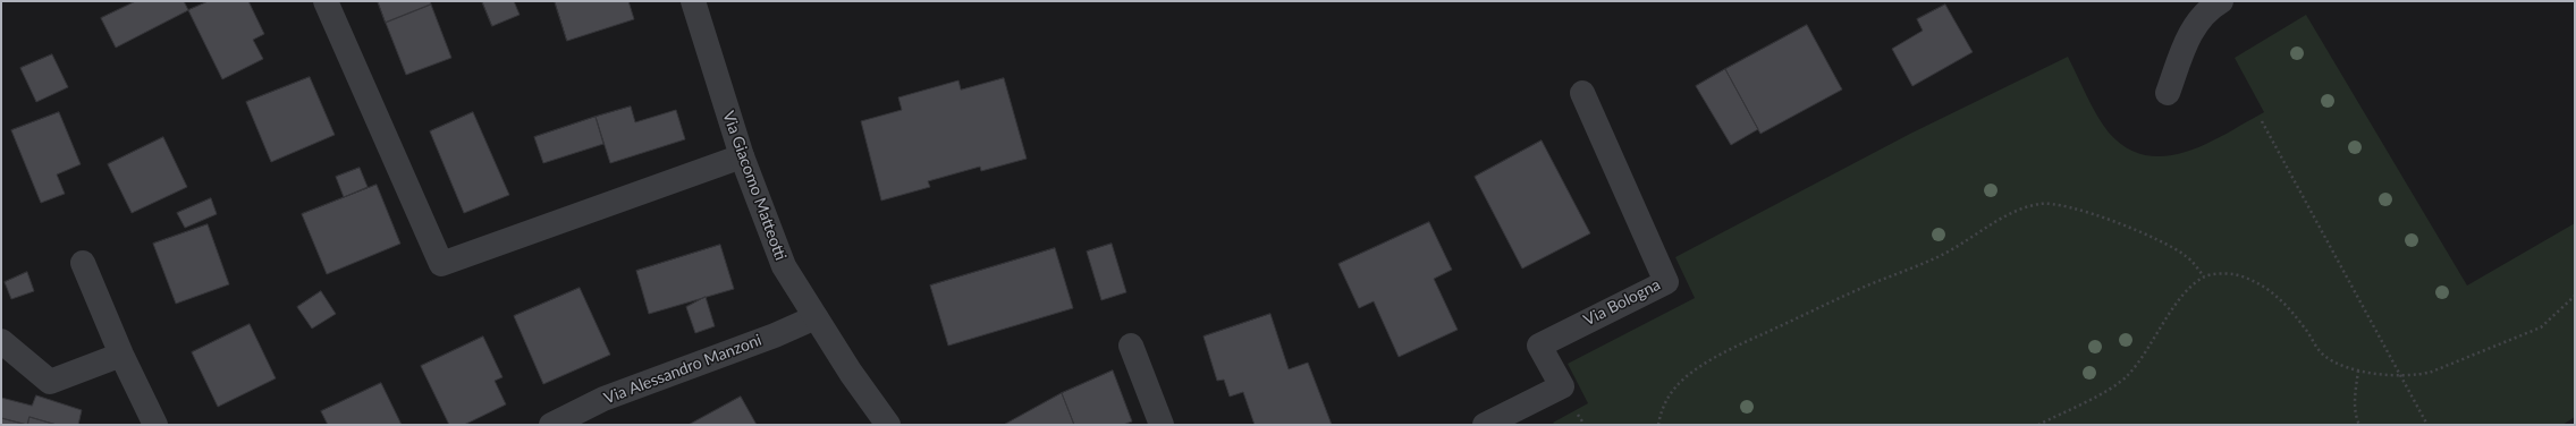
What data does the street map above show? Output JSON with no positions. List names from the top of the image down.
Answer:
{
  "streets": {
    "street": ["Via Giacomo Matteotti", "Via Bologna", "Via Alessandro Manzoni"]
  },
  "crossings": [
    ["Via Giacomo Matteotti", "Via Alessandro Manzoni"]
  ]
}
